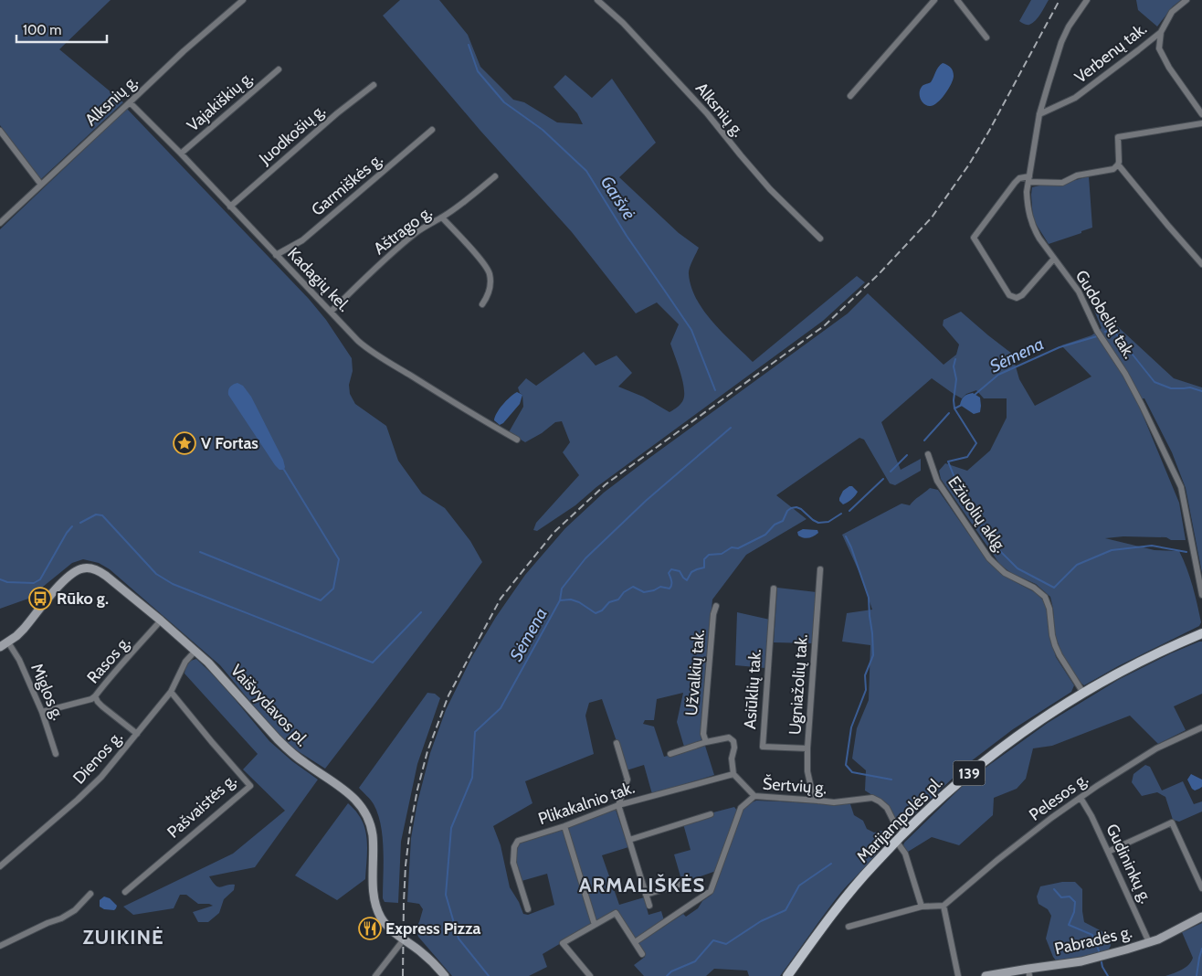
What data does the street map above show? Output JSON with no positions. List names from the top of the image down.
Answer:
{
  "streets": {
    "main road": [
      "Vaišvydavos pl.",
      "139",
      "Marijampolės pl.",
      "Pabradės g."
    ],
    "street": [
      "Verbenų tak.",
      "Alksnių g.",
      "Vajakiškių g.",
      "Juodkošių g.",
      "Garmiškės g.",
      "Aštrago g.",
      "Kadagių kel.",
      "Gudobelių tak.",
      "Ežiuolių aklg.",
      "Rasos g.",
      "Užvalkių tak.",
      "Ugniažolių tak.",
      "Asiūklių tak.",
      "Miglos g.",
      "Dienos g.",
      "Šertvių g.",
      "Pelesos g.",
      "Plikakalnio tak.",
      "Pašvaistės g.",
      "Gudininkų g."
    ]
  },
  "crossings": [
    ["Verbenų tak.", "Gudobelių tak."],
    ["Alksnių g.", "Kadagių kel."],
    ["Vajakiškių g.", "Kadagių kel."],
    ["Juodkošių g.", "Kadagių kel."],
    ["Garmiškės g.", "Kadagių kel."],
    ["Aštrago g.", "Kadagių kel."],
    ["Ežiuolių aklg.", "Marijampolės pl."],
    ["Rasos g.", "Miglos g."],
    ["Rasos g.", "Vaišvydavos pl."],
    ["Ugniažolių tak.", "Asiūklių tak."],
    ["Ugniažolių tak.", "Šertvių g."],
    ["Miglos g.", "Vaišvydavos pl."],
    ["Vaišvydavos pl.", "Dienos g."],
    ["Dienos g.", "Pašvaistės g."],
    ["Šertvių g.", "Marijampolės pl."],
    ["Pelesos g.", "Gudininkų g."],
    ["Gudininkų g.", "Pabradės g."]
  ],
  "districts": ["ARMALIŠKĖS", "ZUIKINĖ"],
  "water": ["Garšvė", "Sėmena"],
  "places": {
    "place": ["V Fortas"],
    "bus stop": ["Rūko g."],
    "restaurant": ["Express Pizza"]
  },
  "scale_bar": "100 m"
}
